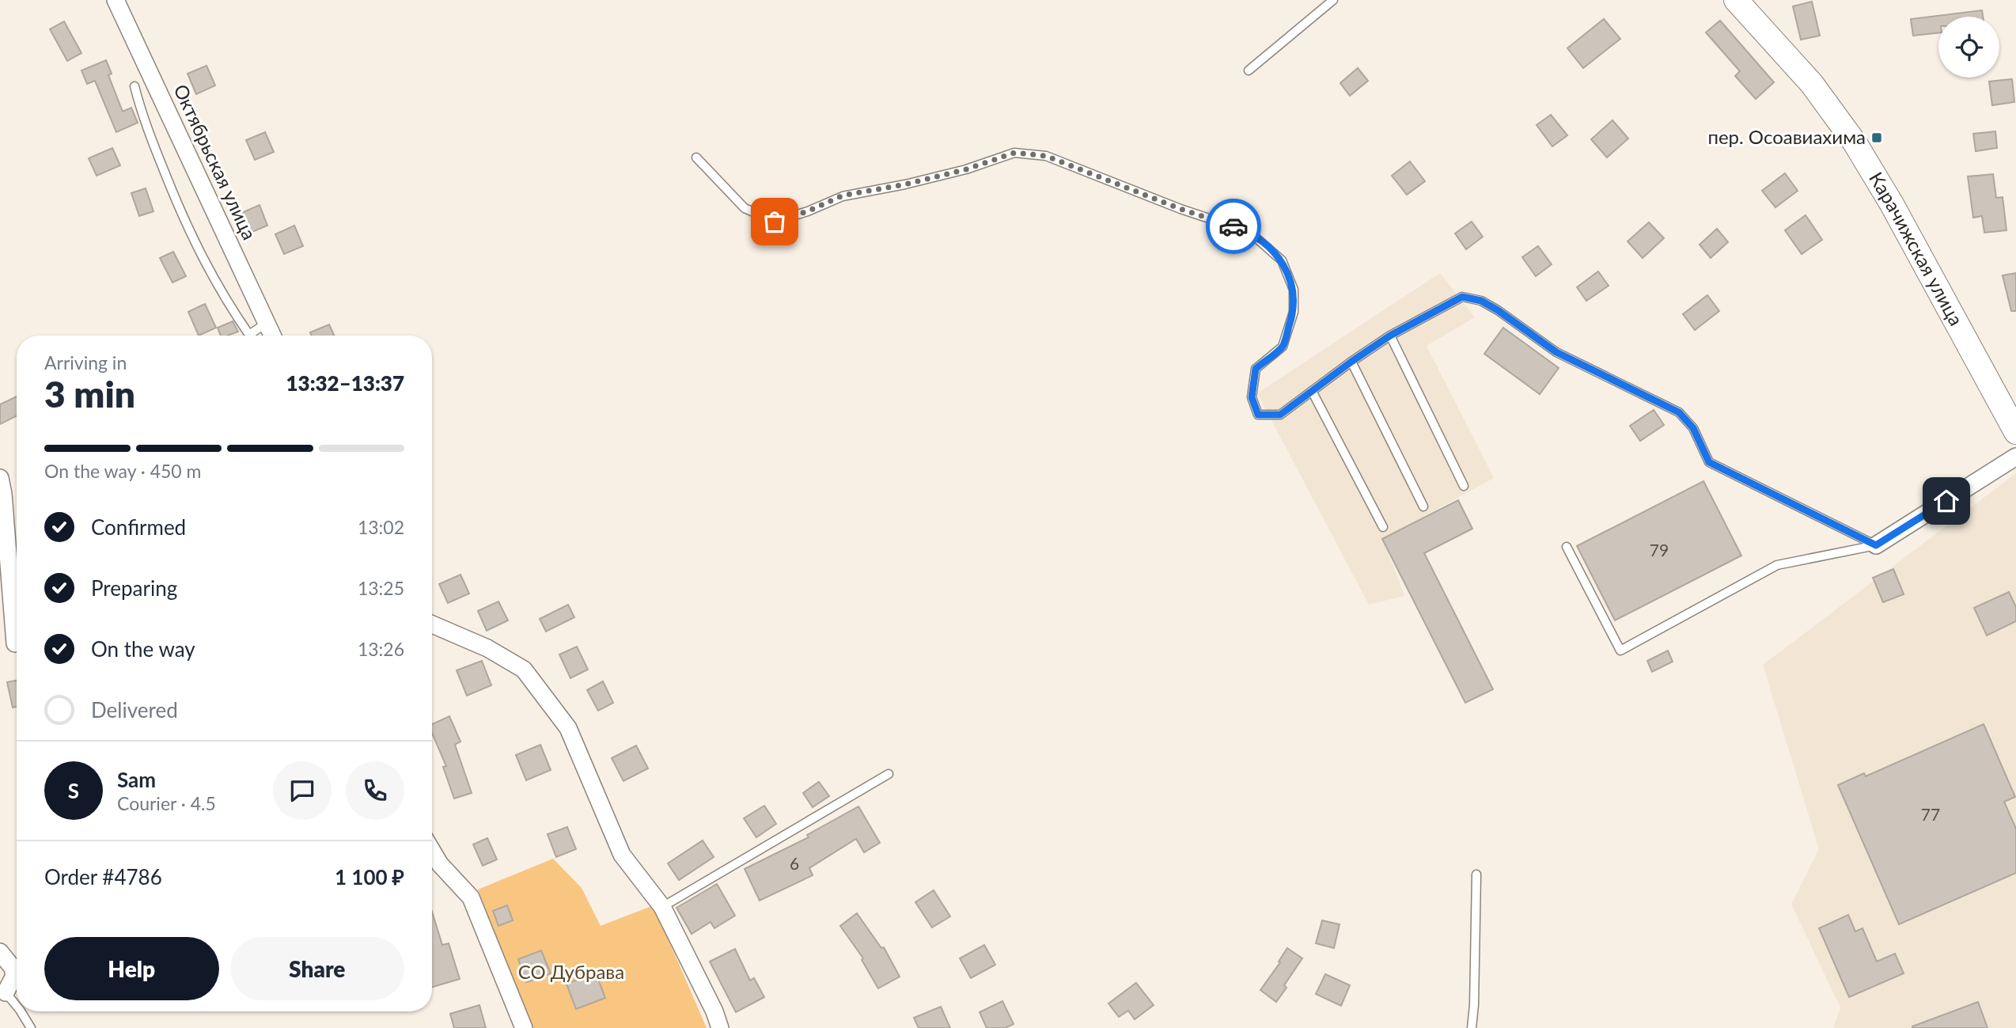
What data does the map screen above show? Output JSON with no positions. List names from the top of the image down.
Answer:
{
  "streets": {
    "main road": ["Карачижская улица"],
    "street": ["Октябрьская улица"]
  },
  "parks": ["СО Дубрава"],
  "places": {
    "transit": ["пер. Осоавиахима"]
  },
  "house_numbers": ["79", "77", "6"],
  "page": {
    "heading": ["3 min", "Arriving in", "13:32–13:37"],
    "panel": [
      "Sam",
      "Courier · 4.5",
      "Order #4786",
      "1 100 ₽"
    ],
    "bar": "On the way · 450 m",
    "list": [
      ["Confirmed", "13:02"],
      ["Preparing", "13:25"],
      ["On the way", "13:26"],
      "Delivered"
    ],
    "round": "S",
    "buttons": ["Help", "Share"]
  }
}
